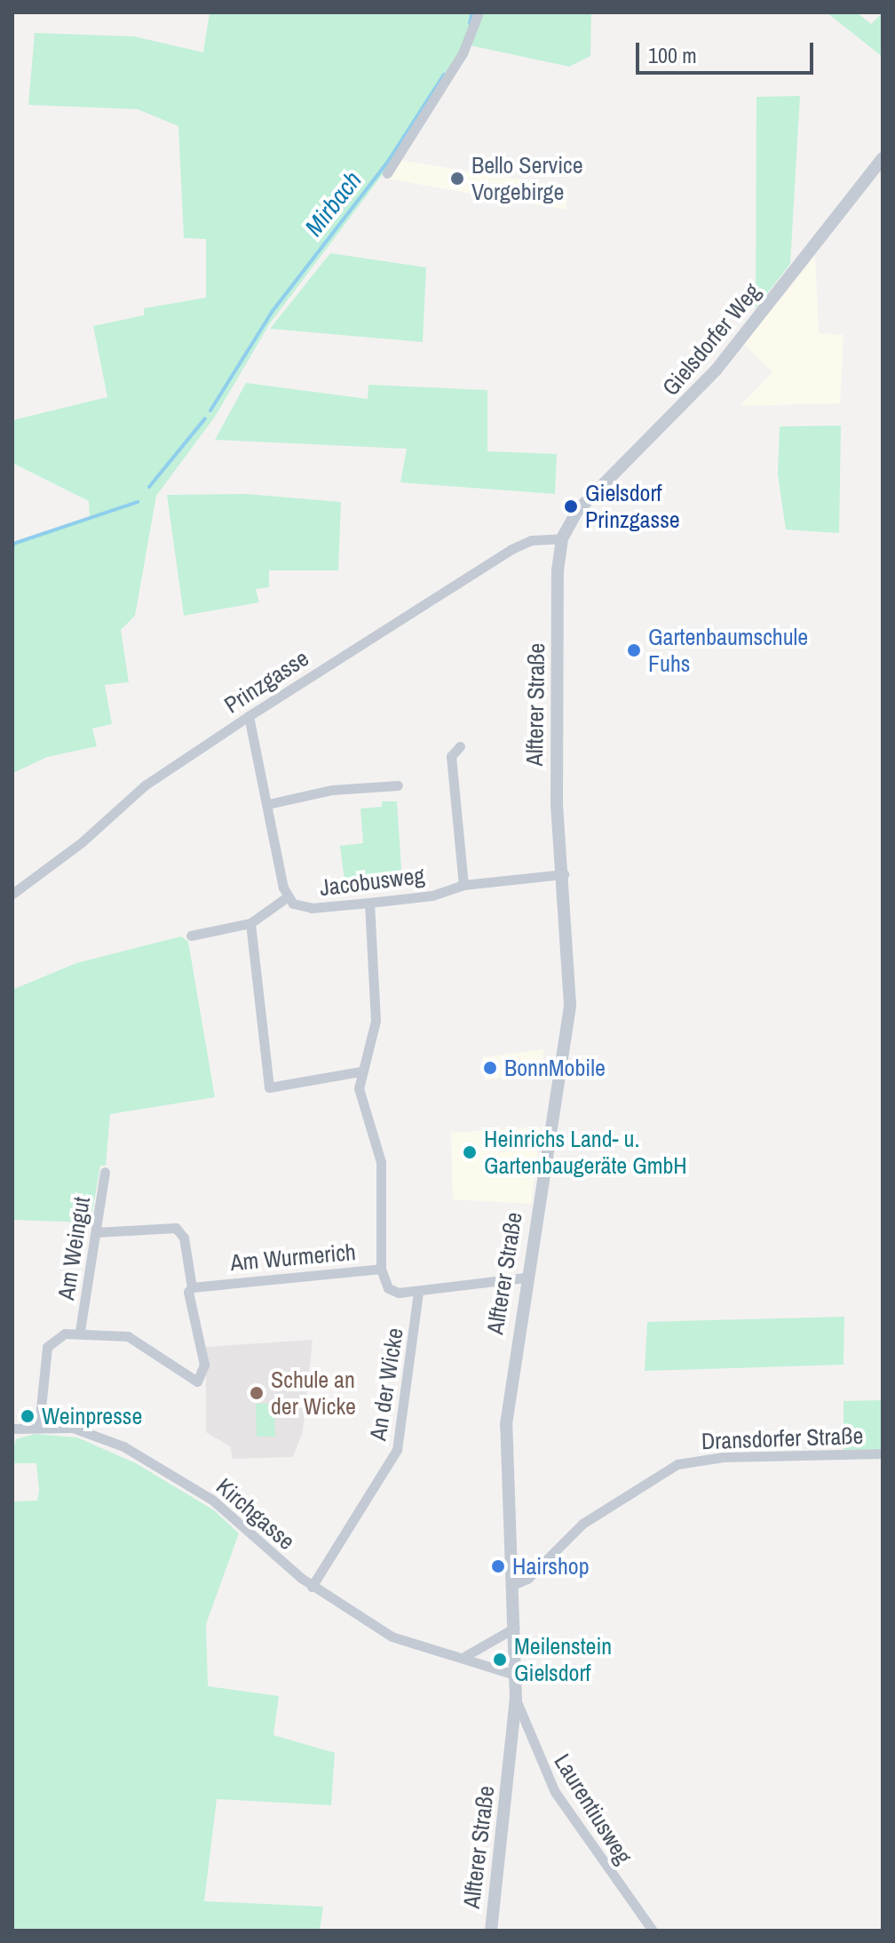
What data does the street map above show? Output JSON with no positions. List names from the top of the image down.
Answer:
{
  "streets": {
    "street": [
      "Gielsdorfer Weg",
      "Prinzgasse",
      "Alfterer Straße",
      "Jacobusweg",
      "Am Weingut",
      "Am Wurmerich",
      "An der Wicke",
      "Dransdorfer Straße",
      "Kirchgasse",
      "Laurentiusweg"
    ]
  },
  "crossings": [
    ["Gielsdorfer Weg", "Prinzgasse"],
    ["Gielsdorfer Weg", "Alfterer Straße"],
    ["Prinzgasse", "Alfterer Straße"],
    ["Prinzgasse", "Jacobusweg"],
    ["Alfterer Straße", "Jacobusweg"],
    ["Alfterer Straße", "Am Wurmerich"],
    ["Alfterer Straße", "Dransdorfer Straße"],
    ["Alfterer Straße", "Kirchgasse"],
    ["Alfterer Straße", "Laurentiusweg"],
    ["Am Wurmerich", "An der Wicke"],
    ["An der Wicke", "Kirchgasse"]
  ],
  "water": ["Mirbach"],
  "places": [
    "Bello Service Vorgebirge",
    "Gielsdorf Prinzgasse",
    "Gartenbaumschule Fuhs",
    "BonnMobile",
    "Heinrichs Land- u. Gartenbaugeräte GmbH",
    "Schule an der Wicke",
    "Weinpresse",
    "Hairshop",
    "Meilenstein Gielsdorf"
  ],
  "scale_bar": "100 m"
}
